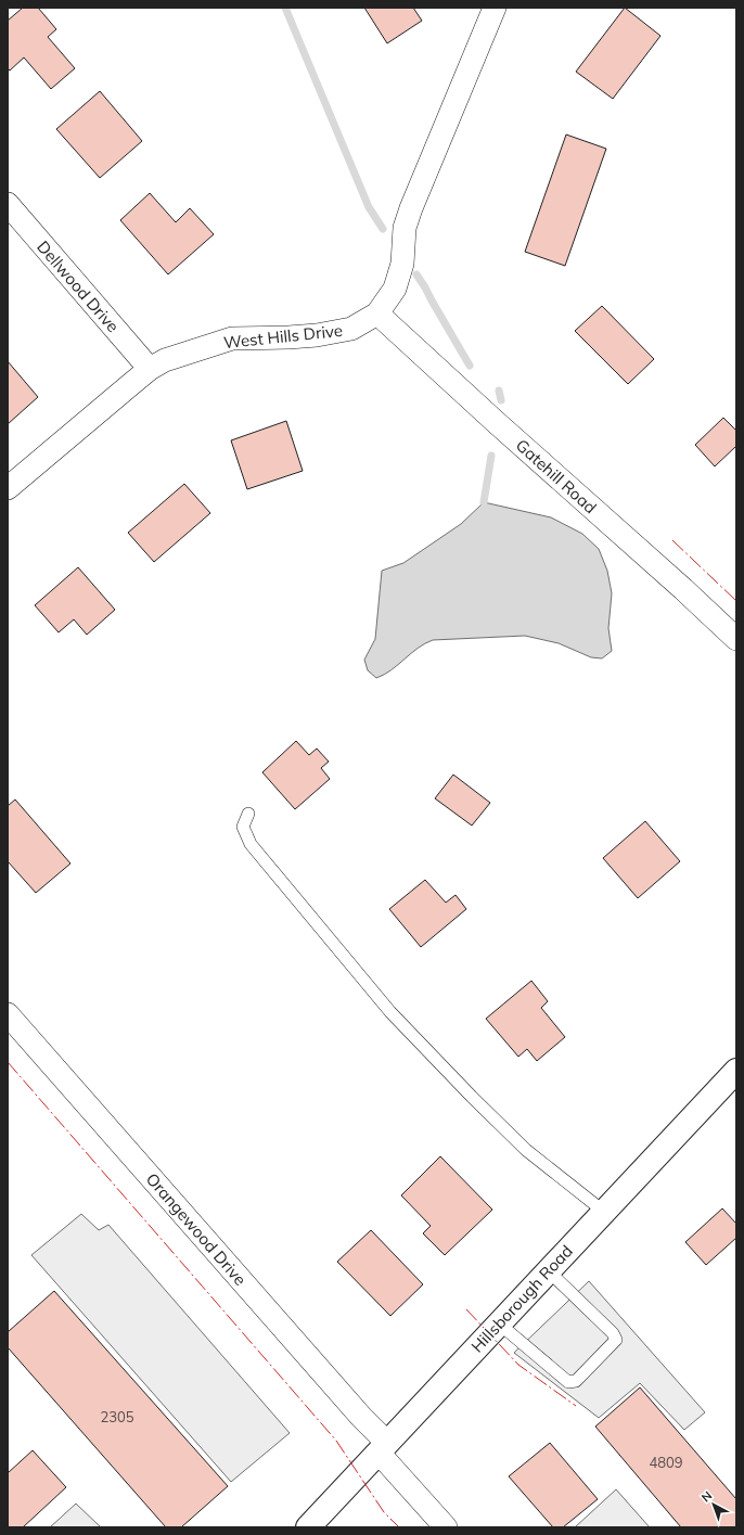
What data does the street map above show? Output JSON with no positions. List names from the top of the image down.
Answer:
{
  "streets": {
    "main road": ["Hillsborough Road"],
    "street": [
      "Dellwood Drive",
      "West Hills Drive",
      "Gatehill Road",
      "Orangewood Drive"
    ]
  },
  "crossings": [
    ["Dellwood Drive", "West Hills Drive"],
    ["West Hills Drive", "Gatehill Road"],
    ["Orangewood Drive", "Hillsborough Road"]
  ],
  "house_numbers": ["2305", "4809"],
  "north": "top left"
}
